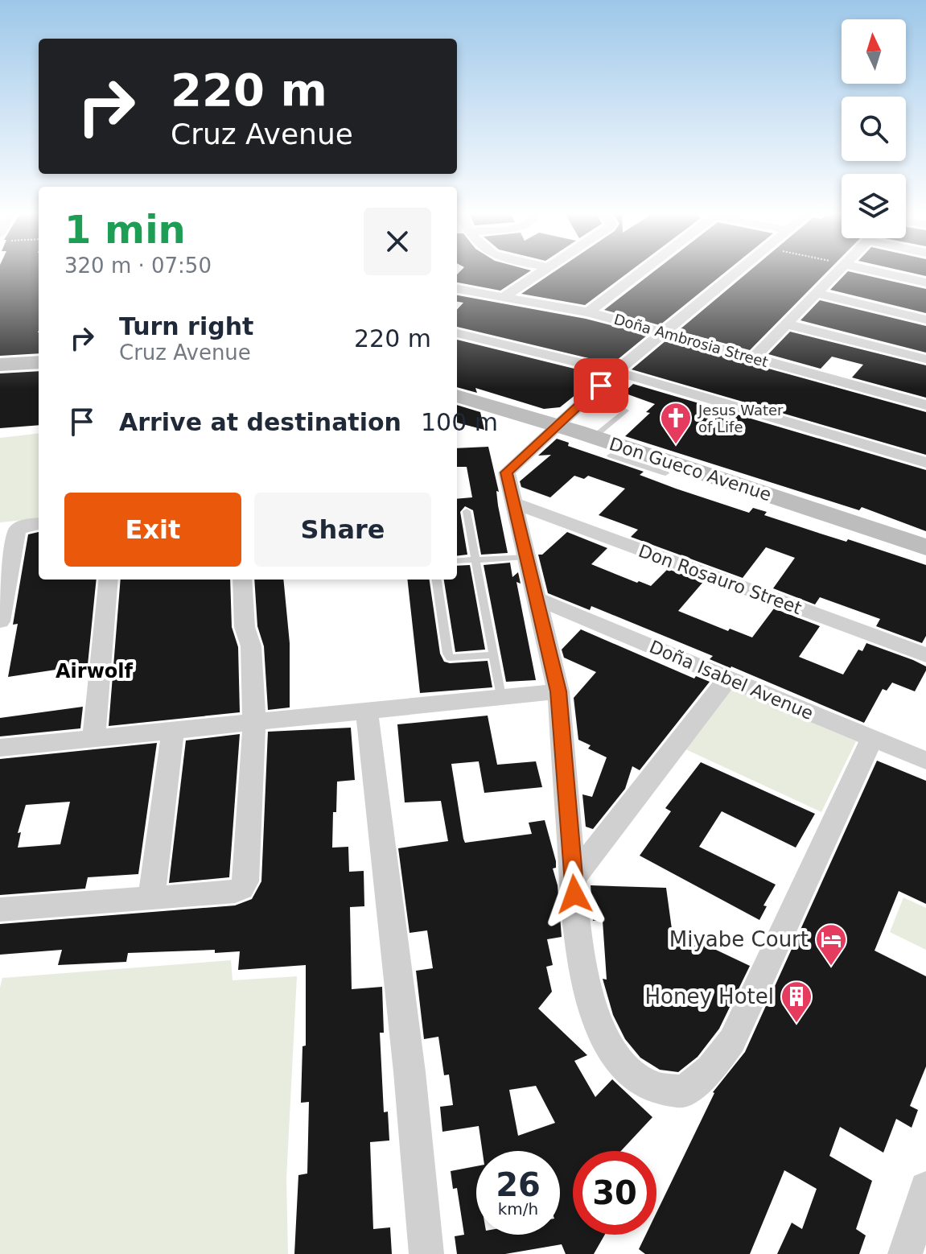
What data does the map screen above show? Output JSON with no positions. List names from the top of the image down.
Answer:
{
  "streets": {
    "main road": ["Don Gueco Avenue"],
    "street": ["Doña Ambrosia Street", "Don Rosauro Street", "Doña Isabel Avenue"]
  },
  "districts": ["Airwolf"],
  "places": {
    "church": ["Jesus Water of Life"],
    "hotel": ["Miyabe Court"],
    "building": ["Honey Hotel"]
  },
  "north": "top",
  "page": {
    "turn": ["220 m", "Cruz Avenue"],
    "heading": ["1 min", "320 m · 07:50"],
    "list": [
      {
        "name": "Turn right",
        "note": "Cruz Avenue",
        "value": "220 m"
      },
      {
        "name": "Arrive at destination",
        "value": "100 m"
      }
    ],
    "buttons": ["Exit", "Share"],
    "speed": "26 km/h",
    "limit": "30"
  }
}
